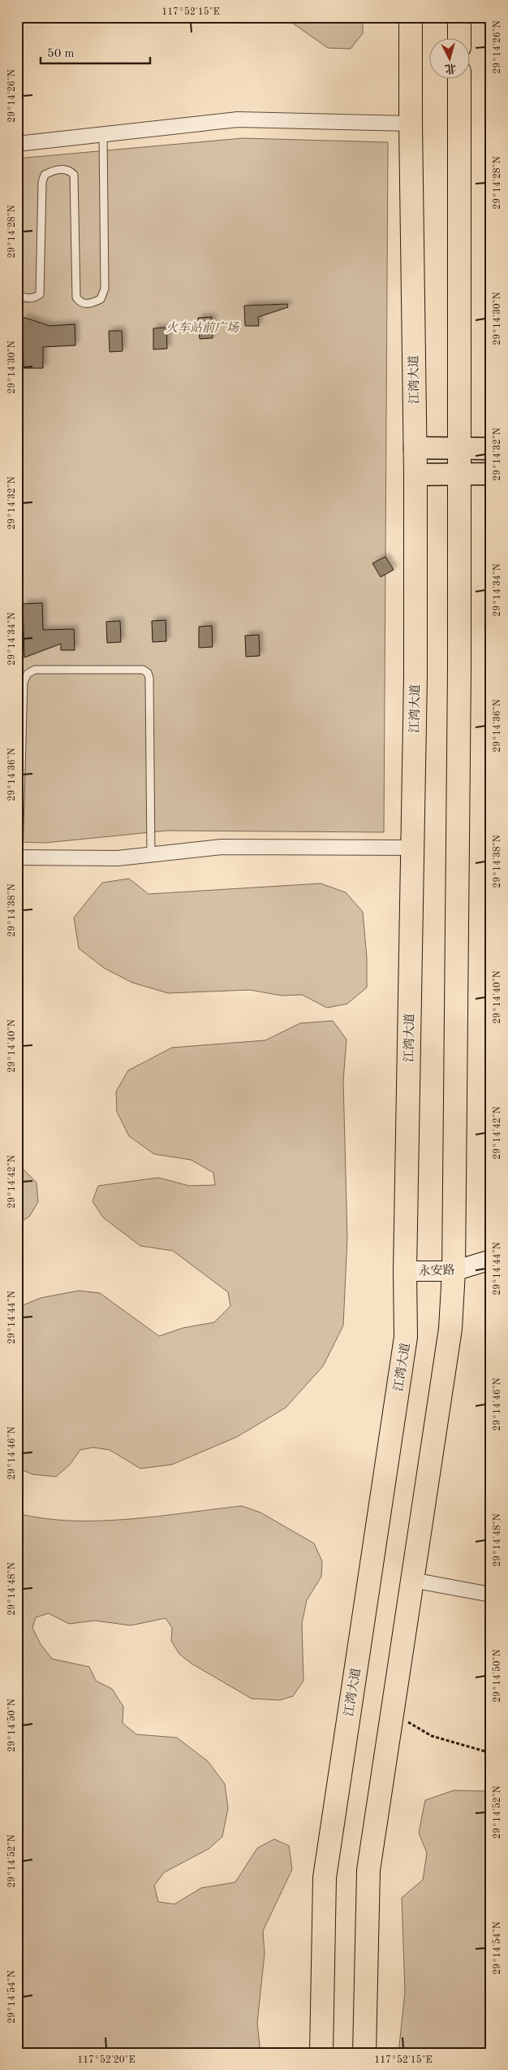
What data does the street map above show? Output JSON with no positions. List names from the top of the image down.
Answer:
{
  "streets": {
    "highway": ["江湾大道"],
    "street": ["永安路"]
  },
  "crossings": [
    ["江湾大道", "永安路"]
  ],
  "parks": ["火车站前广场"],
  "scale_bar": "50 m",
  "north": "bottom",
  "coordinates": [
    "117°52'15\"E",
    "29°14'26\"N",
    "29°14'28\"N",
    "29°14'30\"N",
    "29°14'32\"N",
    "29°14'34\"N",
    "29°14'36\"N",
    "29°14'38\"N",
    "29°14'40\"N",
    "29°14'42\"N",
    "29°14'44\"N",
    "29°14'46\"N",
    "29°14'48\"N",
    "29°14'50\"N",
    "29°14'52\"N",
    "29°14'54\"N",
    "117°52'20\"E"
  ]
}
